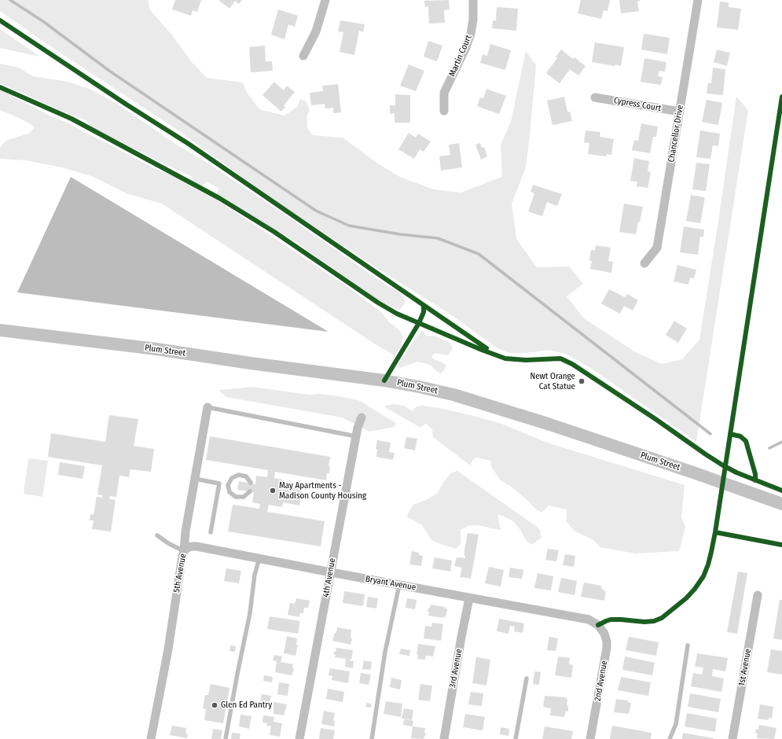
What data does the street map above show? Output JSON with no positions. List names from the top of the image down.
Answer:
{
  "streets": {
    "main road": ["Plum Street"],
    "street": [
      "Martin Court",
      "Cypress Court",
      "Chancellor Drive",
      "5th Avenue",
      "4th Avenue",
      "Bryant Avenue",
      "1st Avenue",
      "3rd Avenue",
      "2nd Avenue"
    ]
  },
  "crossings": [
    ["Cypress Court", "Chancellor Drive"],
    ["5th Avenue", "Bryant Avenue"],
    ["4th Avenue", "Bryant Avenue"],
    ["Bryant Avenue", "3rd Avenue"],
    ["Bryant Avenue", "2nd Avenue"]
  ],
  "places": ["Newt Orange Cat Statue", "May Apartments - Madison County Housing", "Glen Ed Pantry"]
}
